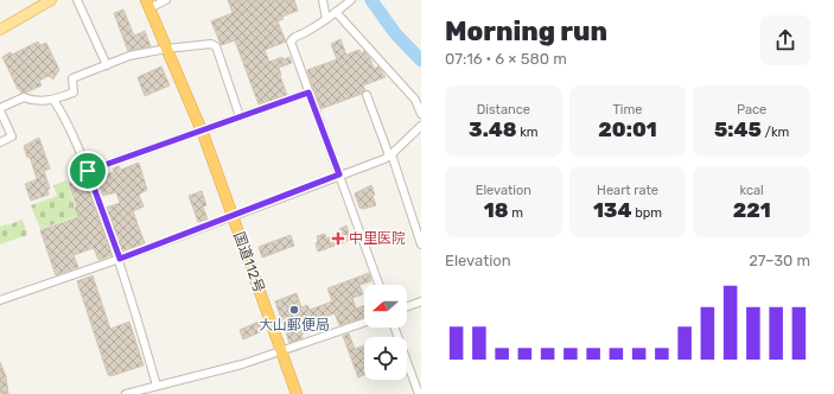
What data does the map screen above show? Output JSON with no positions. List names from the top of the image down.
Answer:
{
  "streets": {
    "highway": ["国道112号"]
  },
  "places": {
    "health": ["中里医院"],
    "other": ["大山郵便局"]
  },
  "north": "left",
  "page": {
    "heading": ["Morning run", "07:16 · 6 × 580 m"],
    "stats": [
      ["Distance", "3.48 km"],
      ["Time", "20:01"],
      ["Pace", "5:45 /km"],
      ["Elevation", "18 m"],
      ["Heart rate", "134 bpm"],
      ["kcal", "221"]
    ],
    "chart": ["Elevation", "27–30 m"]
  }
}
